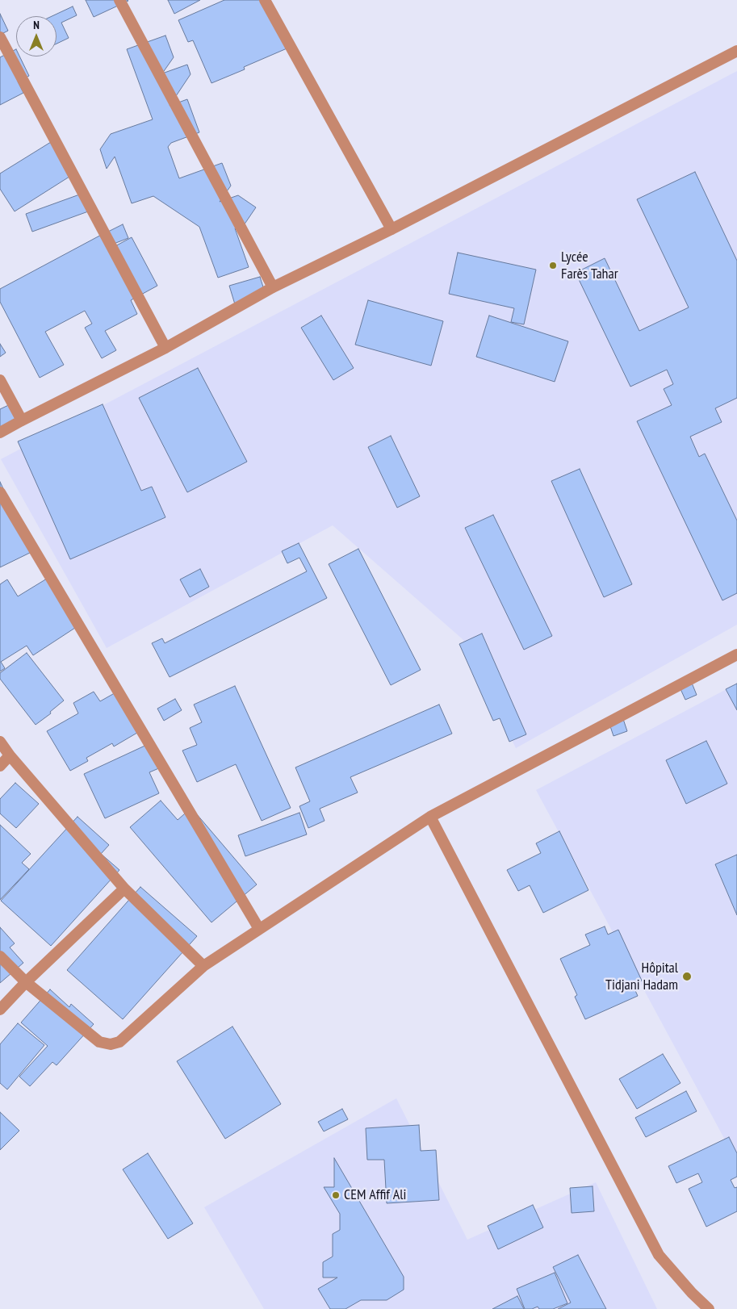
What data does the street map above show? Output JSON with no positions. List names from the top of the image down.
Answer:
{
  "places": ["Lycée Farès Tahar", "Hôpital Tidjani Hadam", "CEM Affif Ali"],
  "north": "top"
}
